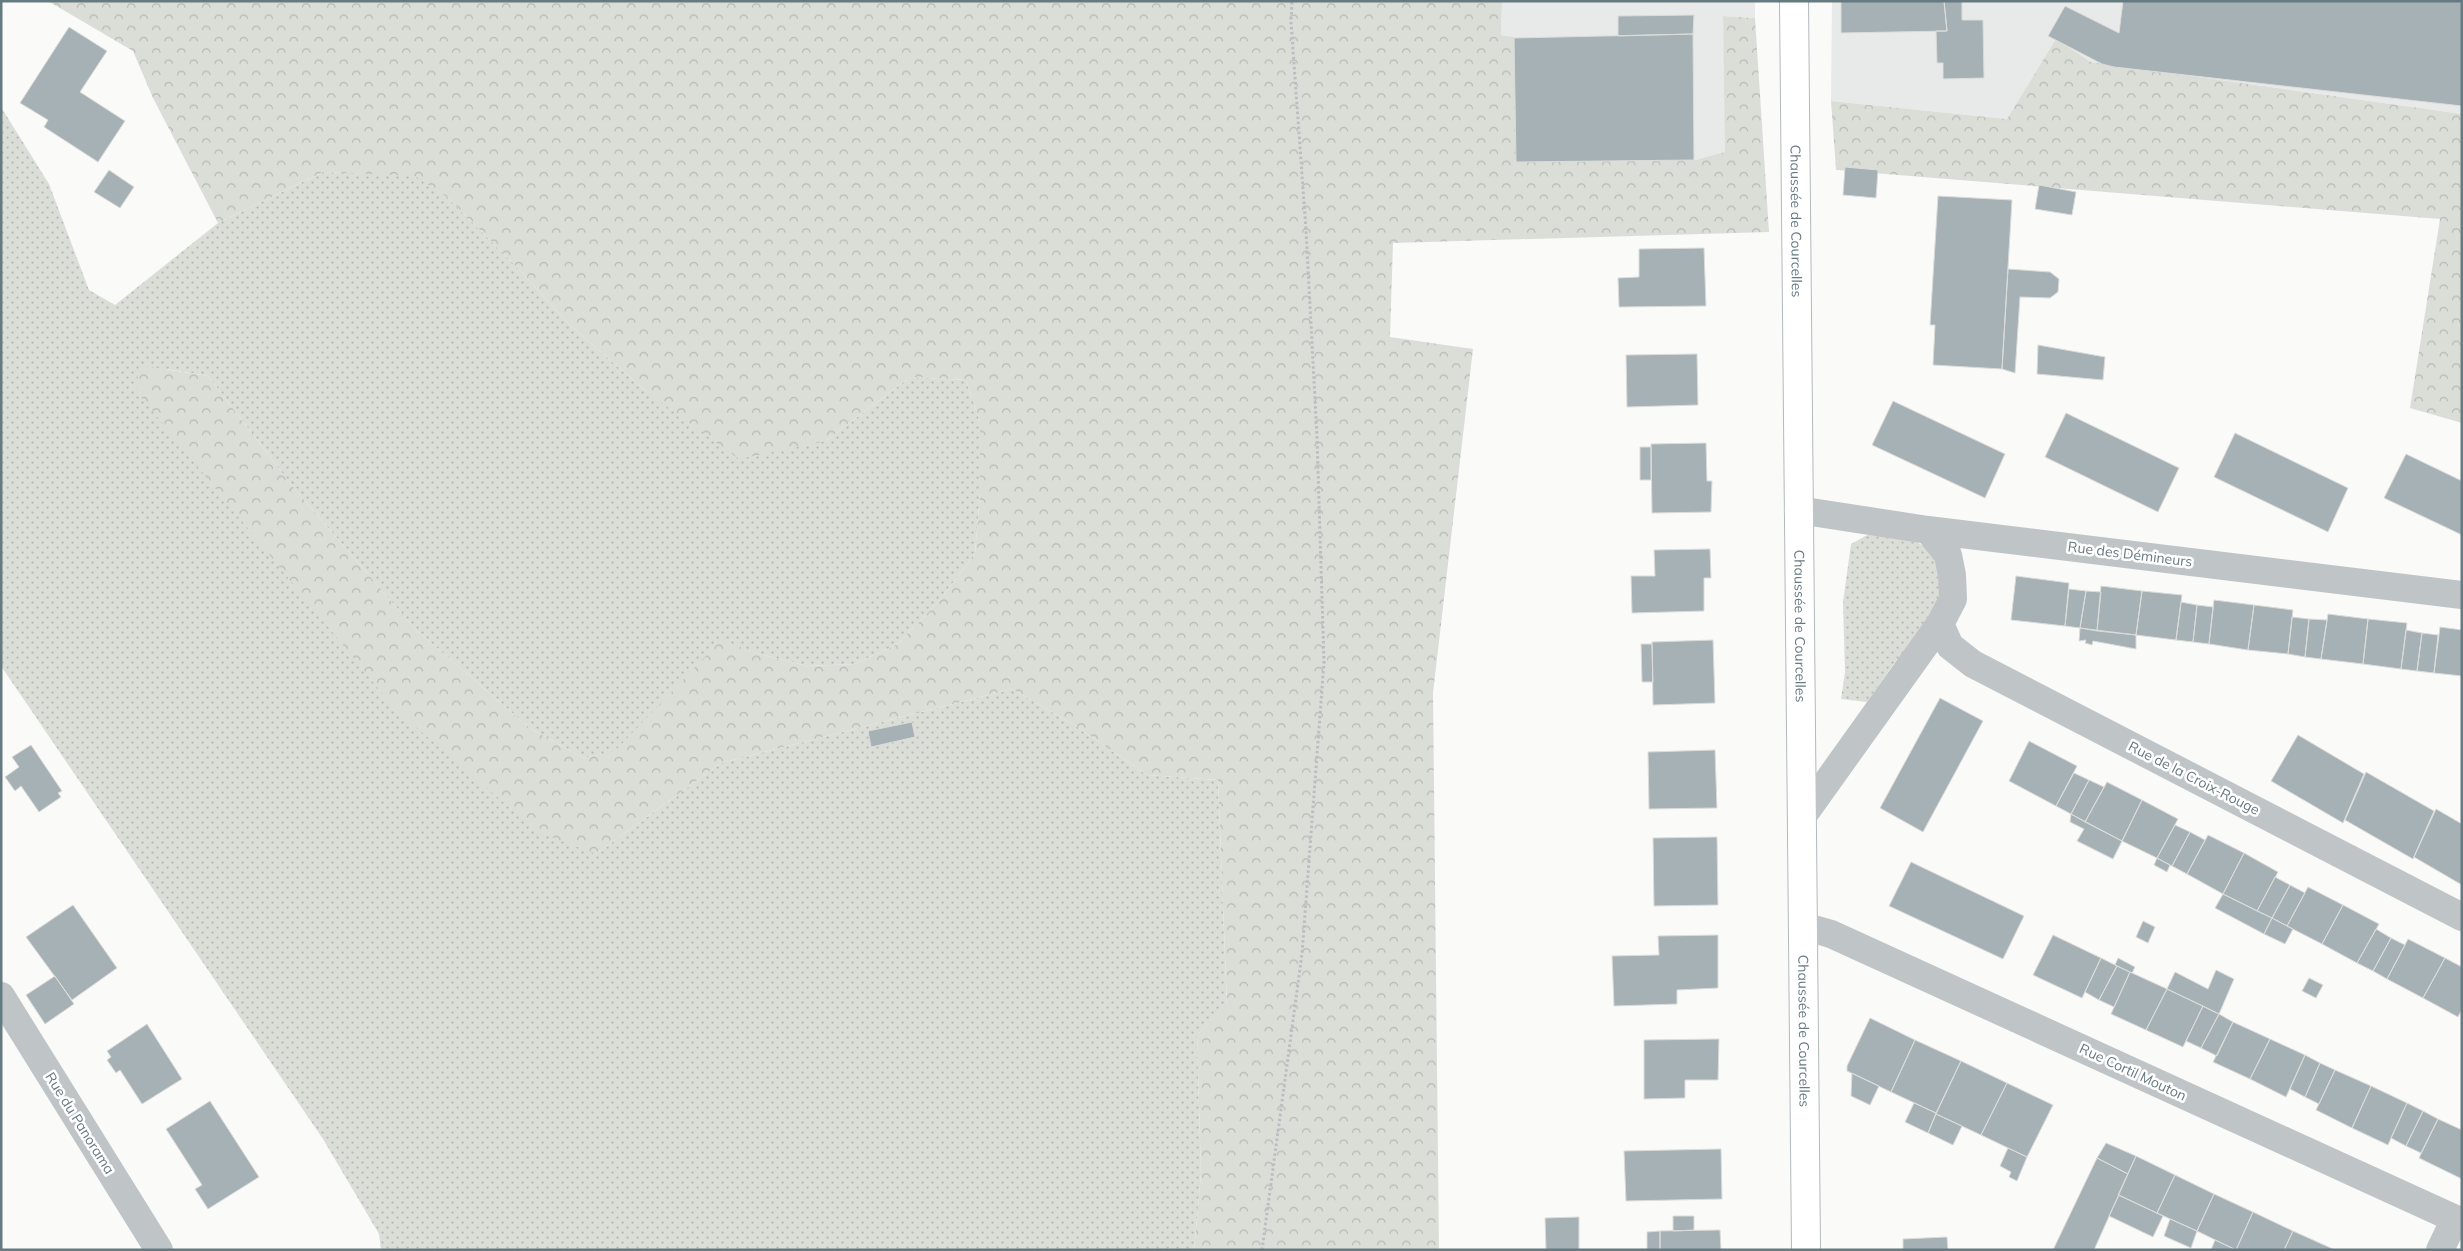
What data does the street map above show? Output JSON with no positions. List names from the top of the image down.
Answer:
{
  "streets": {
    "main road": ["Chaussée de Courcelles"],
    "street": [
      "Rue des Démineurs",
      "Rue de la Croix-Rouge",
      "Rue Cortil Mouton",
      "Rue du Panorama"
    ]
  },
  "crossings": [
    ["Chaussée de Courcelles", "Rue des Démineurs"],
    ["Chaussée de Courcelles", "Rue Cortil Mouton"]
  ]
}
